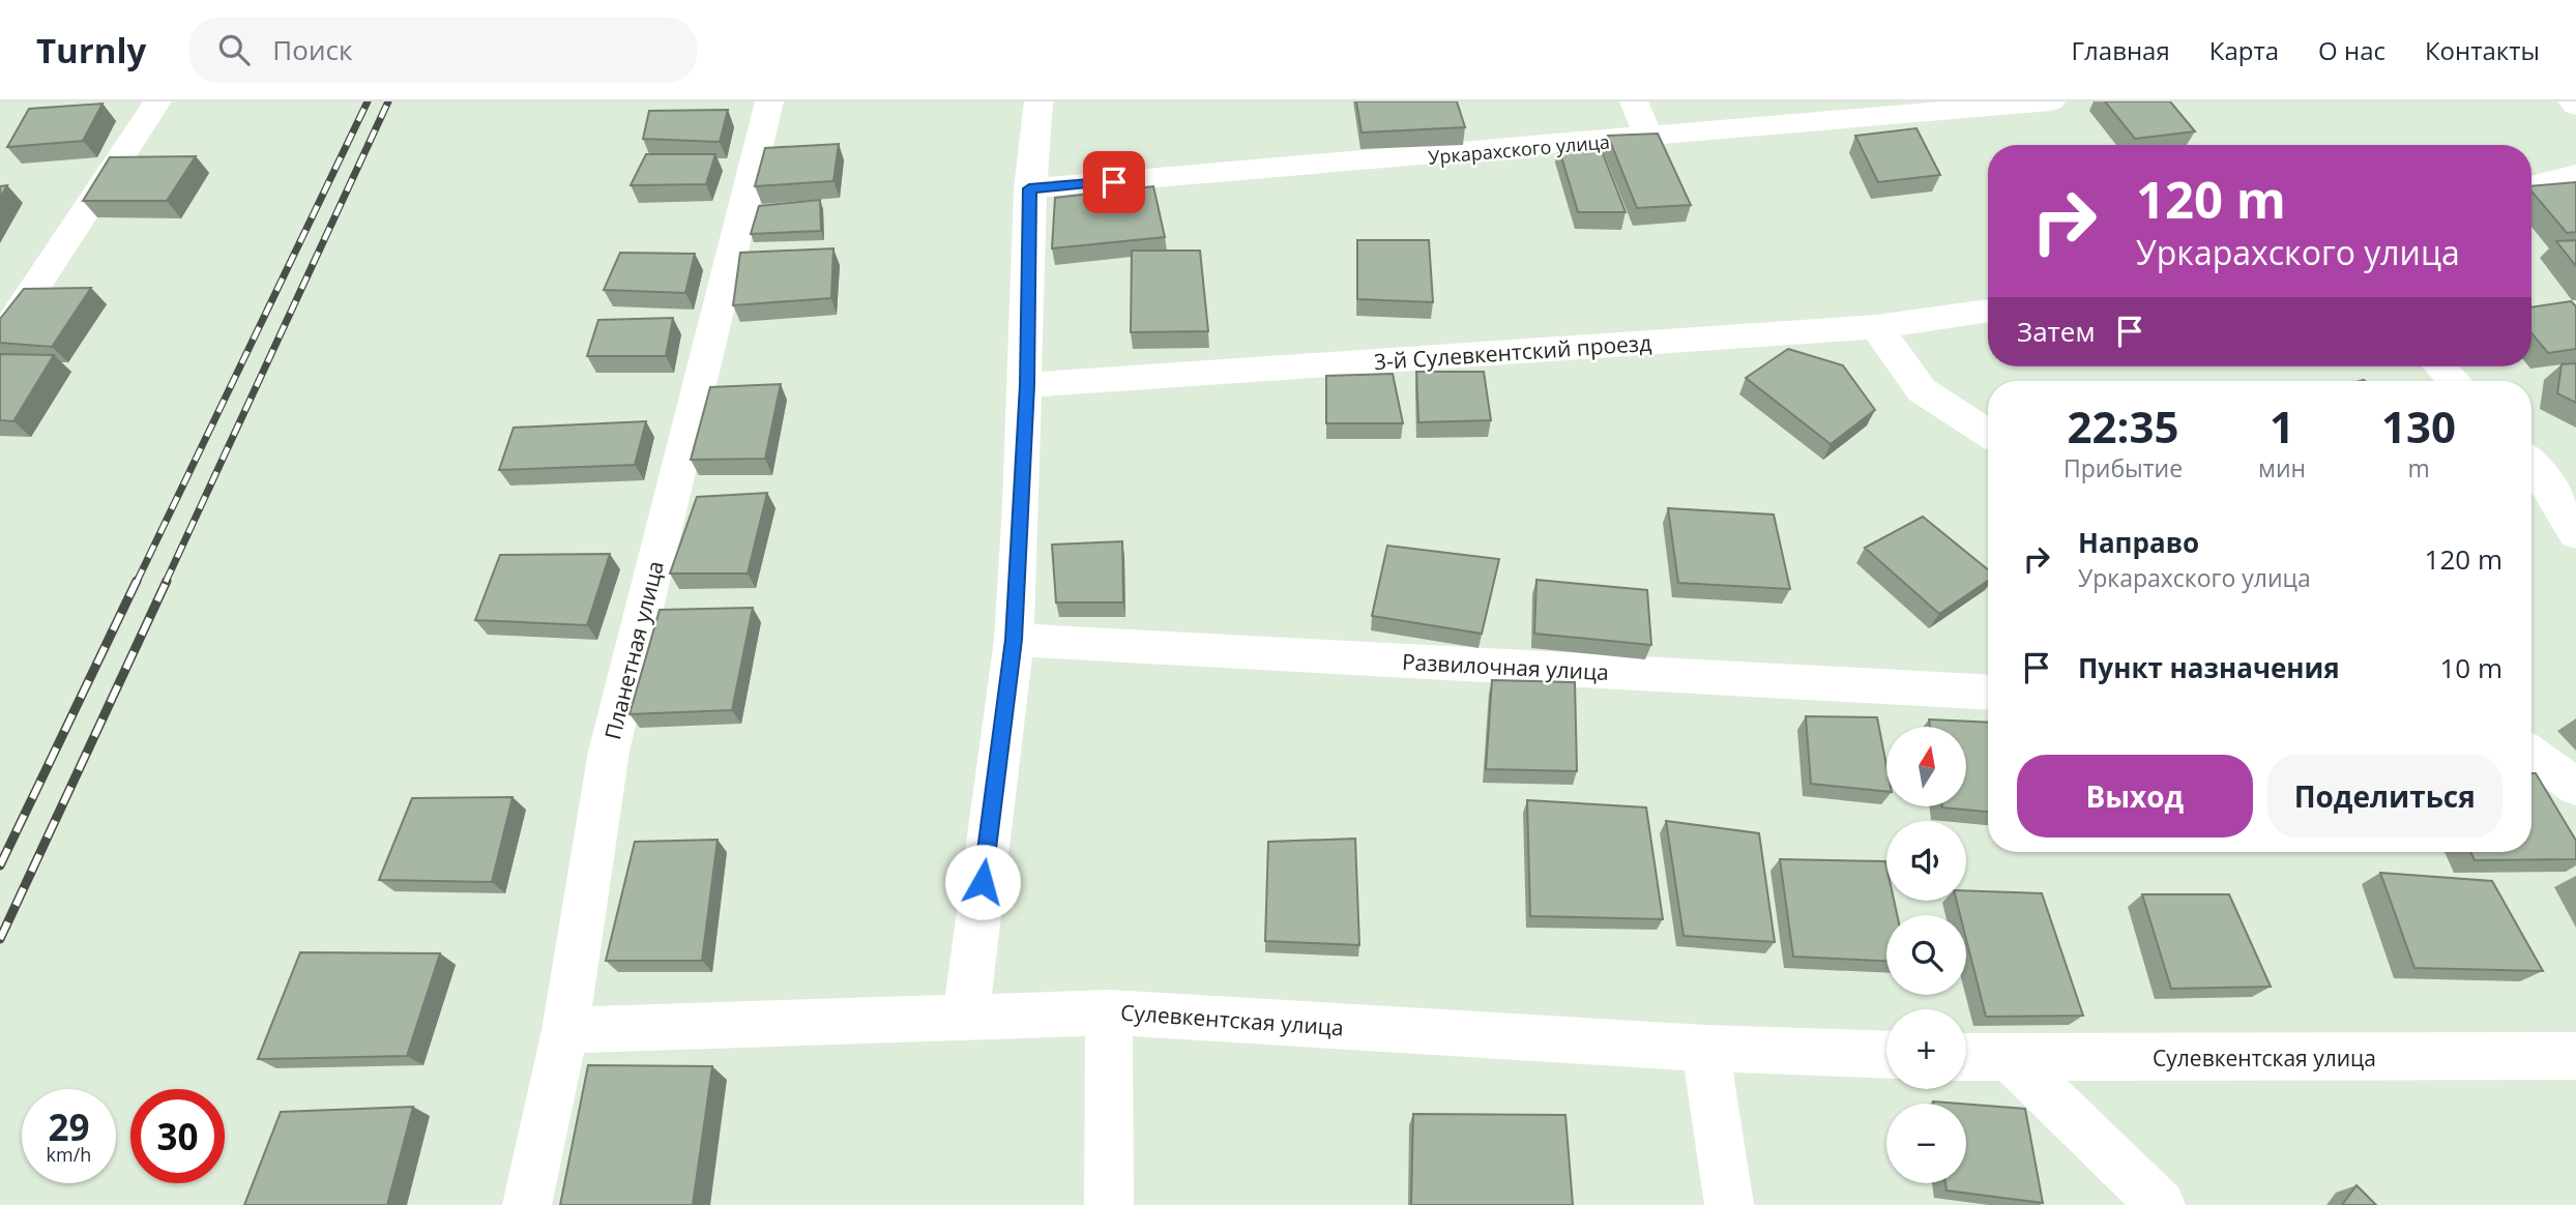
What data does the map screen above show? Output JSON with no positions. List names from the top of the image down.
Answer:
{
  "streets": {
    "street": [
      "Уркарахского улица",
      "3-й Сулевкентский проезд",
      "Планетная улица",
      "Развилочная улица",
      "Сулевкентская улица"
    ]
  },
  "crossings": [
    ["Планетная улица", "Сулевкентская улица"]
  ],
  "north": "top",
  "page": {
    "header": "Turnly",
    "search": "Поиск",
    "nav": [
      "Главная",
      "Карта",
      "О нас",
      "Контакты"
    ],
    "turn": ["120 m", "Уркарахского улица"],
    "then": "Затем",
    "eta": [
      "22:35",
      "Прибытие",
      "1",
      "мин",
      "130",
      "m"
    ],
    "list": [
      {
        "name": "Направо",
        "note": "Уркарахского улица",
        "value": "120 m"
      },
      {
        "name": "Пункт назначения",
        "value": "10 m"
      }
    ],
    "map_buttons": ["+", "−"],
    "buttons": ["Выход", "Поделиться"],
    "speed": "29 km/h",
    "limit": "30"
  }
}
